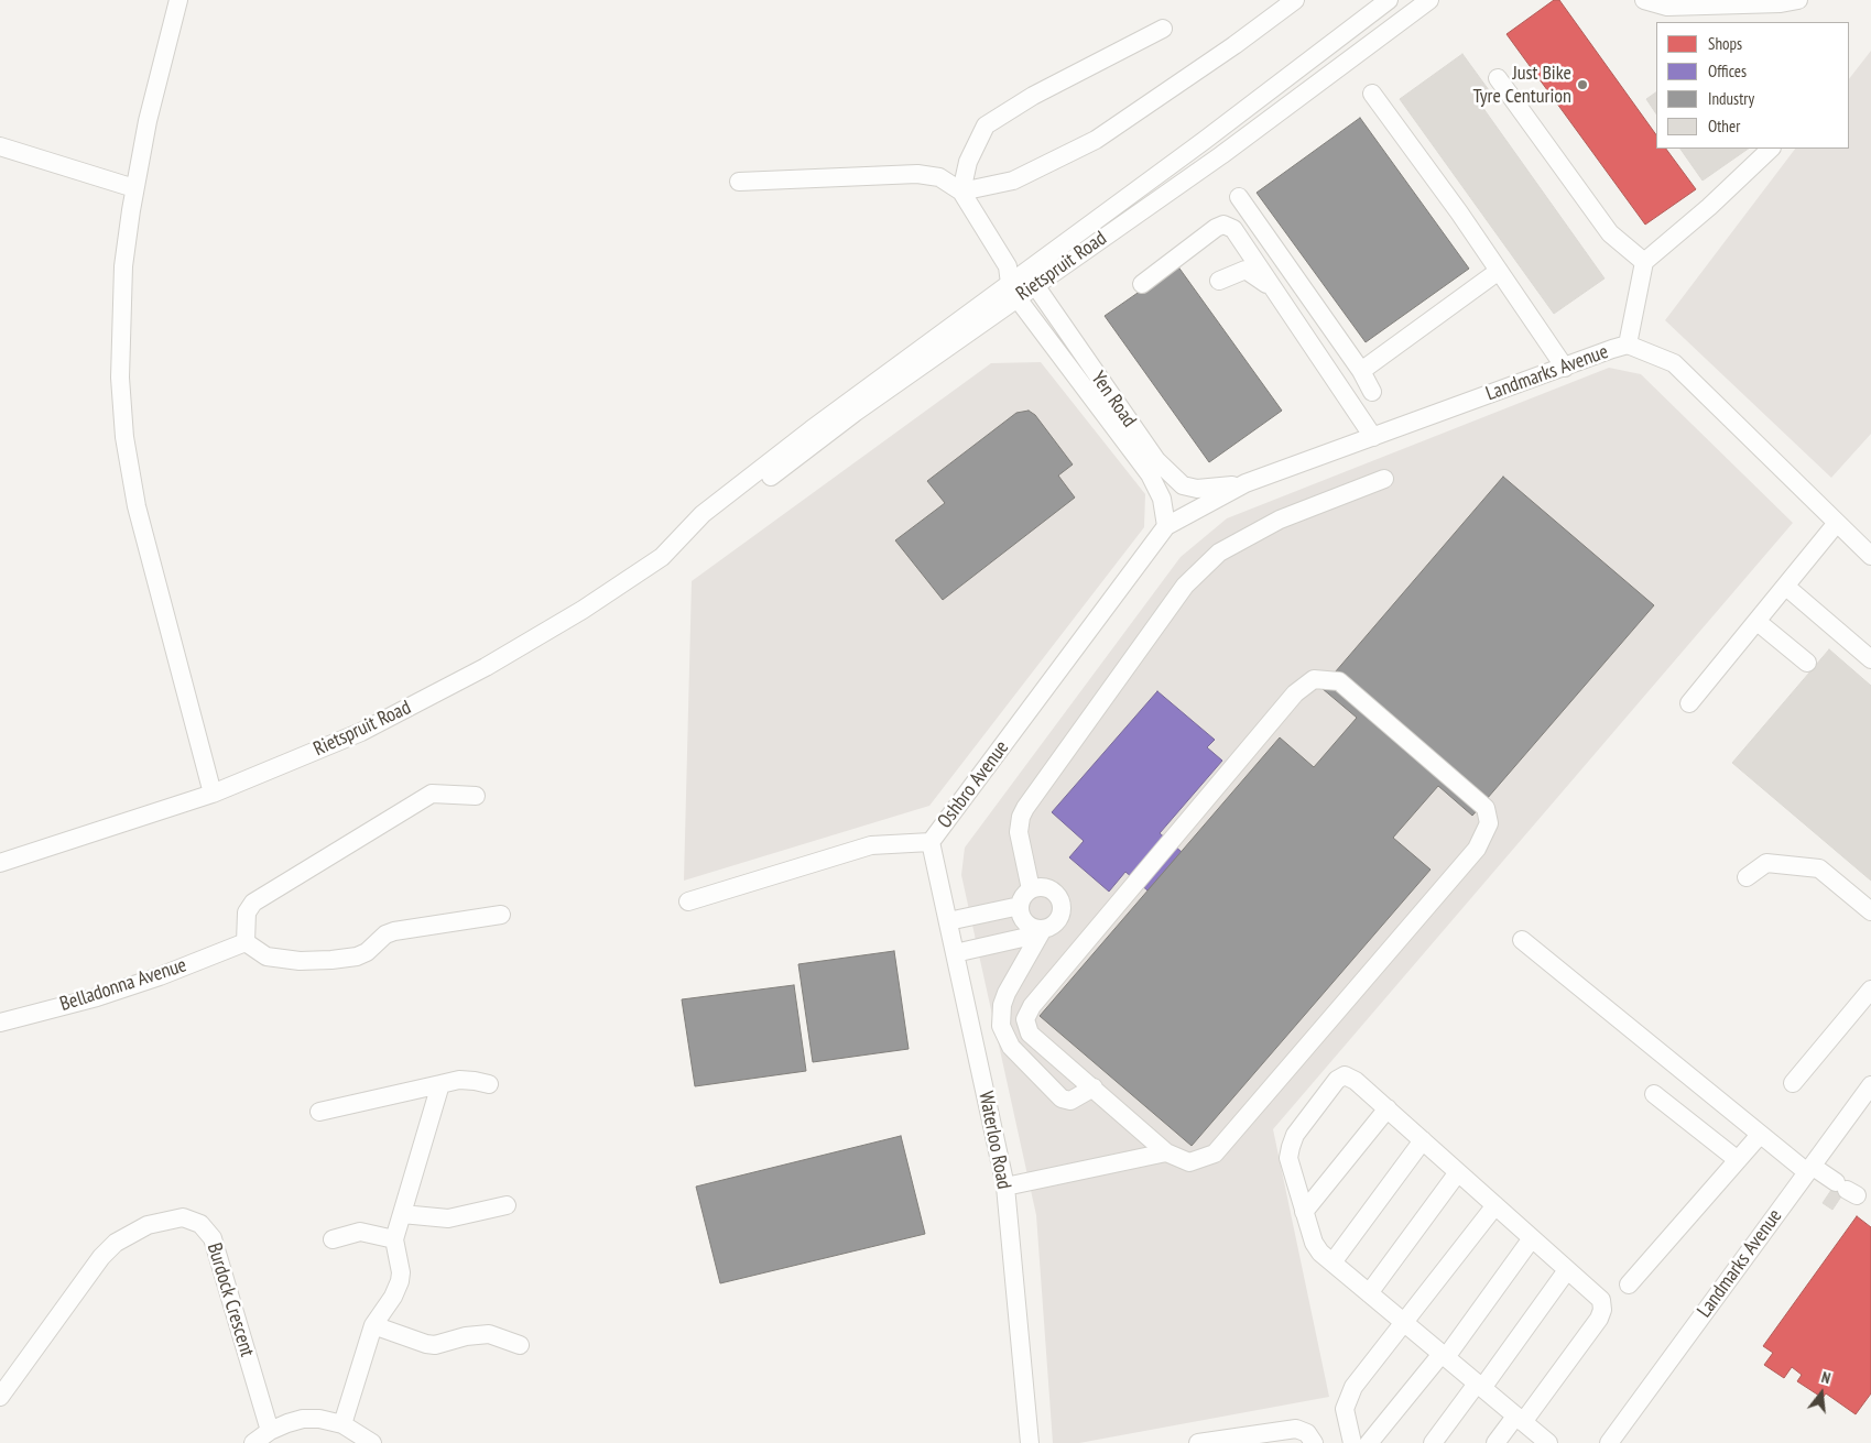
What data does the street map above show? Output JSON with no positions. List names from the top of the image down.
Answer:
{
  "streets": {
    "street": [
      "Rietspruit Road",
      "Landmarks Avenue",
      "Yen Road",
      "Oshbro Avenue",
      "Belladonna Avenue",
      "Waterloo Road",
      "Burdock Crescent"
    ]
  },
  "crossings": [
    ["Rietspruit Road", "Yen Road"],
    ["Landmarks Avenue", "Yen Road"],
    ["Landmarks Avenue", "Oshbro Avenue"],
    ["Yen Road", "Oshbro Avenue"],
    ["Oshbro Avenue", "Waterloo Road"]
  ],
  "places": ["Just Bike Tyre Centurion"],
  "legend": [
    "Shops",
    "Offices",
    "Industry",
    "Other"
  ],
  "north": "top"
}
